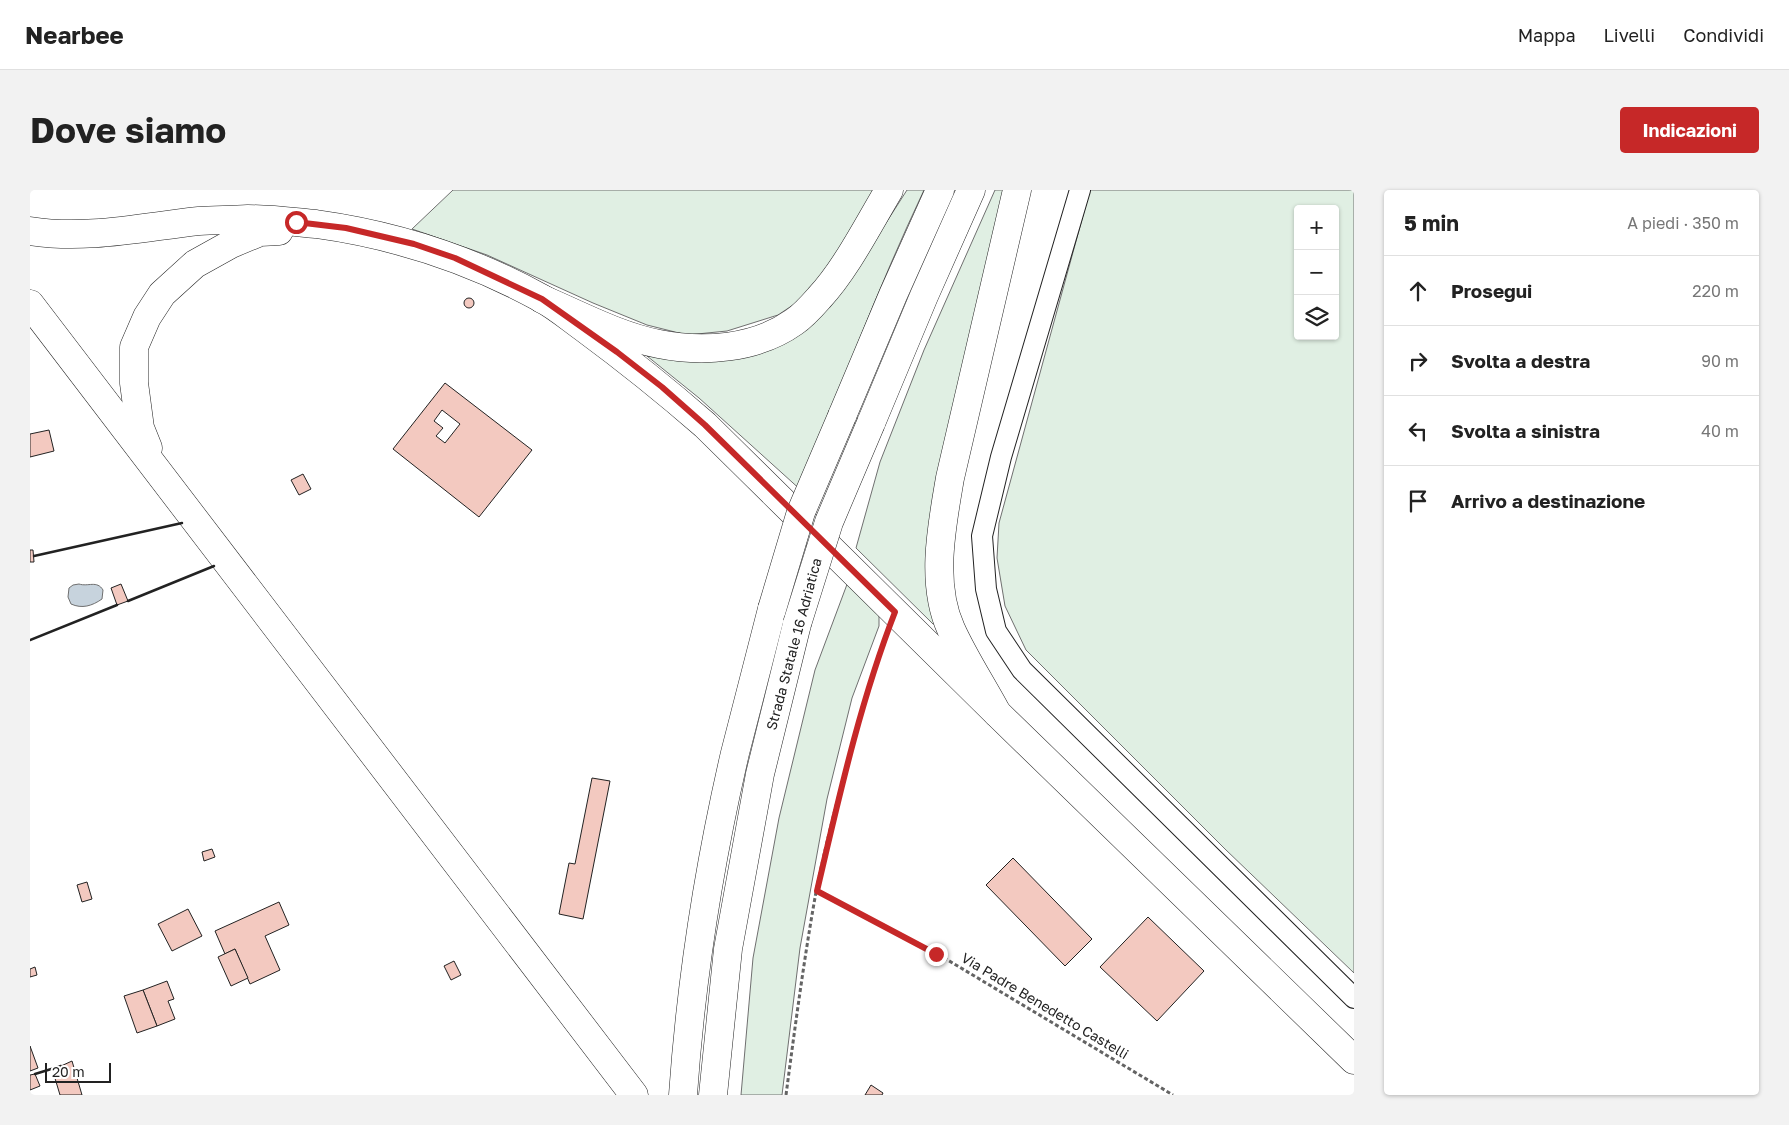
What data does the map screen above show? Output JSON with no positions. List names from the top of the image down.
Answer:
{
  "streets": {
    "main road": ["Strada Statale 16 Adriatica"],
    "path": ["Via Padre Benedetto Castelli"]
  },
  "scale_bar": "20 m",
  "page": {
    "header": "Nearbee",
    "nav": ["Mappa", "Livelli", "Condividi"],
    "buttons": "Indicazioni",
    "title": "Dove siamo",
    "heading": ["5 min", "A piedi · 350 m"],
    "map_buttons": ["+", "−"],
    "list": [
      ["Prosegui", "220 m"],
      ["Svolta a destra", "90 m"],
      ["Svolta a sinistra", "40 m"],
      "Arrivo a destinazione"
    ],
    "scale": "20 m"
  }
}
